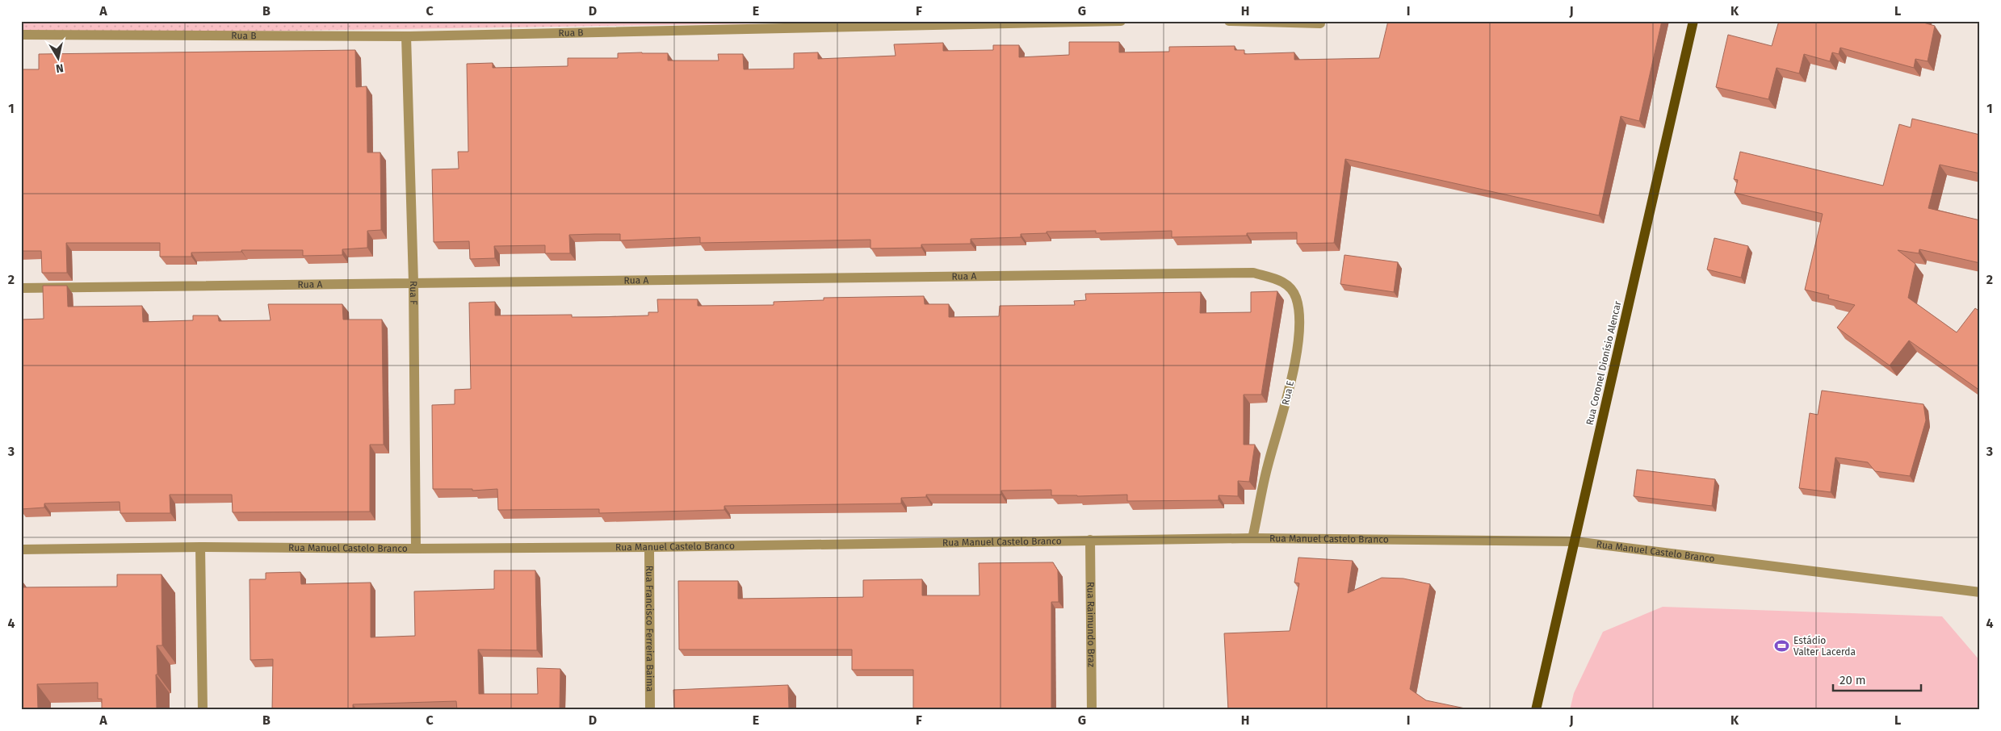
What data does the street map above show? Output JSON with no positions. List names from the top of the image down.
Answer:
{
  "streets": {
    "main road": ["Rua Coronel Dionísio Alencar"],
    "street": [
      "Rua B",
      "Rua A",
      "Rua F",
      "Rua E",
      "Rua Manuel Castelo Branco",
      "Rua Raimundo Braz",
      "Rua Francisco Ferreira Baima"
    ]
  },
  "crossings": [
    ["Rua B", "Rua F"],
    ["Rua A", "Rua F"],
    ["Rua A", "Rua E"],
    ["Rua F", "Rua Manuel Castelo Branco"],
    ["Rua Coronel Dionísio Alencar", "Rua Manuel Castelo Branco"],
    ["Rua E", "Rua Manuel Castelo Branco"],
    ["Rua Manuel Castelo Branco", "Rua Raimundo Braz"],
    ["Rua Manuel Castelo Branco", "Rua Francisco Ferreira Baima"]
  ],
  "places": {
    "sports": ["Estádio Valter Lacerda"]
  },
  "scale_bar": "20 m",
  "north": "bottom",
  "grid": {
    "columns": [
      "A",
      "B",
      "C",
      "D",
      "E",
      "F",
      "G",
      "H",
      "I",
      "J",
      "K",
      "L"
    ],
    "rows": [
      "1",
      "2",
      "3",
      "4"
    ]
  }
}
